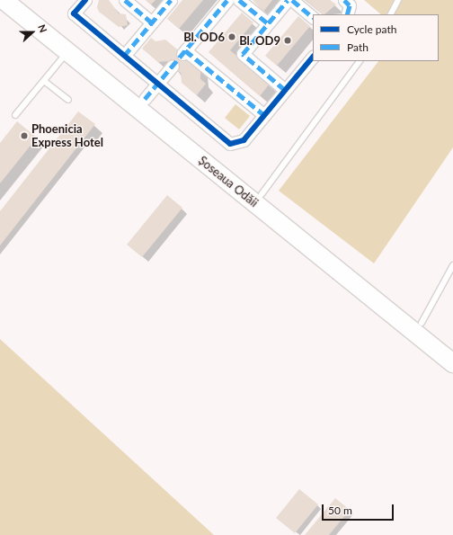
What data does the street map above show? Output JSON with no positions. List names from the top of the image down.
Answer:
{
  "streets": {
    "main road": ["Șoseaua Odăii"]
  },
  "places": ["Bl. OD6", "Bl. OD9", "Phoenicia Express Hotel"],
  "legend": ["Cycle path", "Path"],
  "scale_bar": "50 m",
  "north": "right"
}
